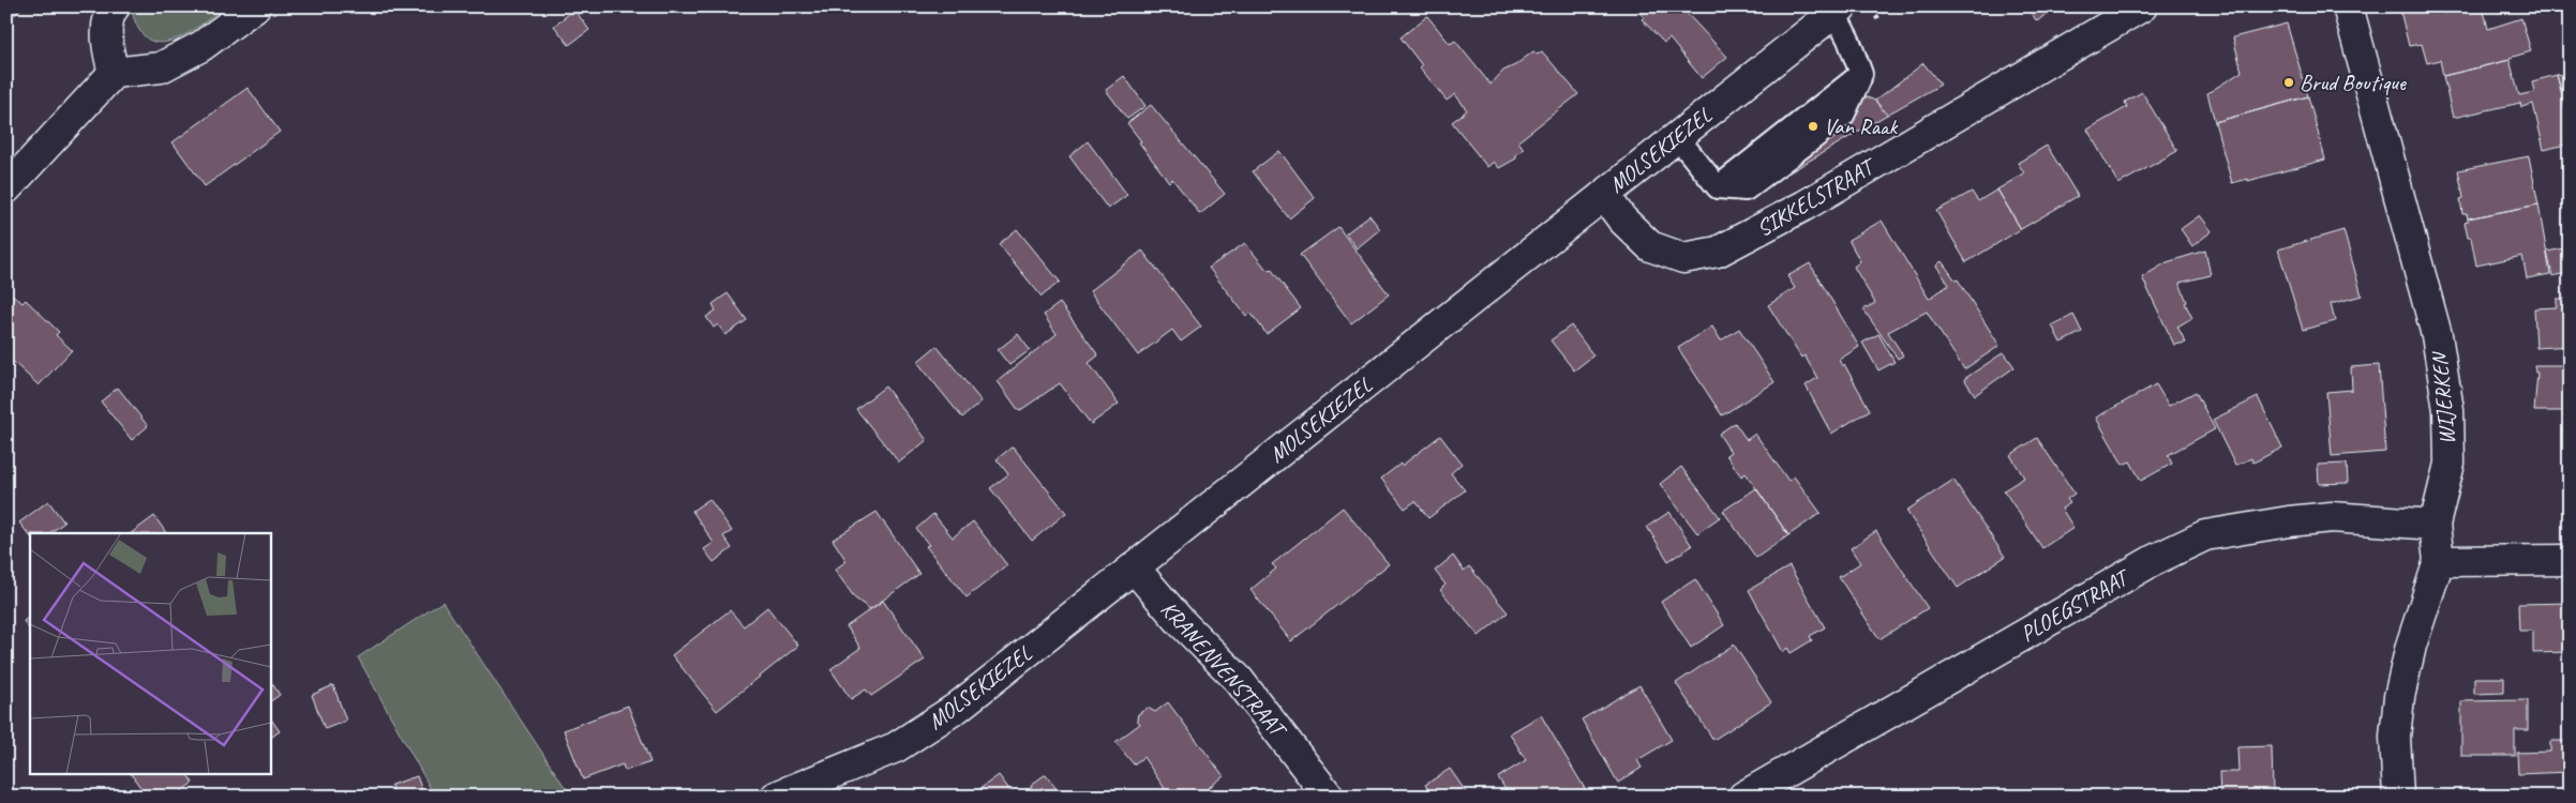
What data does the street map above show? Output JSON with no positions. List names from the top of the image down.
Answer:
{
  "streets": {
    "street": [
      "MOLSEKIEZEL",
      "SIKKELSTRAAT",
      "WIJERKEN",
      "PLOEGSTRAAT",
      "KRANENVENSTRAAT"
    ]
  },
  "crossings": [
    ["MOLSEKIEZEL", "SIKKELSTRAAT"],
    ["MOLSEKIEZEL", "KRANENVENSTRAAT"],
    ["WIJERKEN", "PLOEGSTRAAT"]
  ],
  "places": ["Brud Boutique", "Van Raak"]
}
